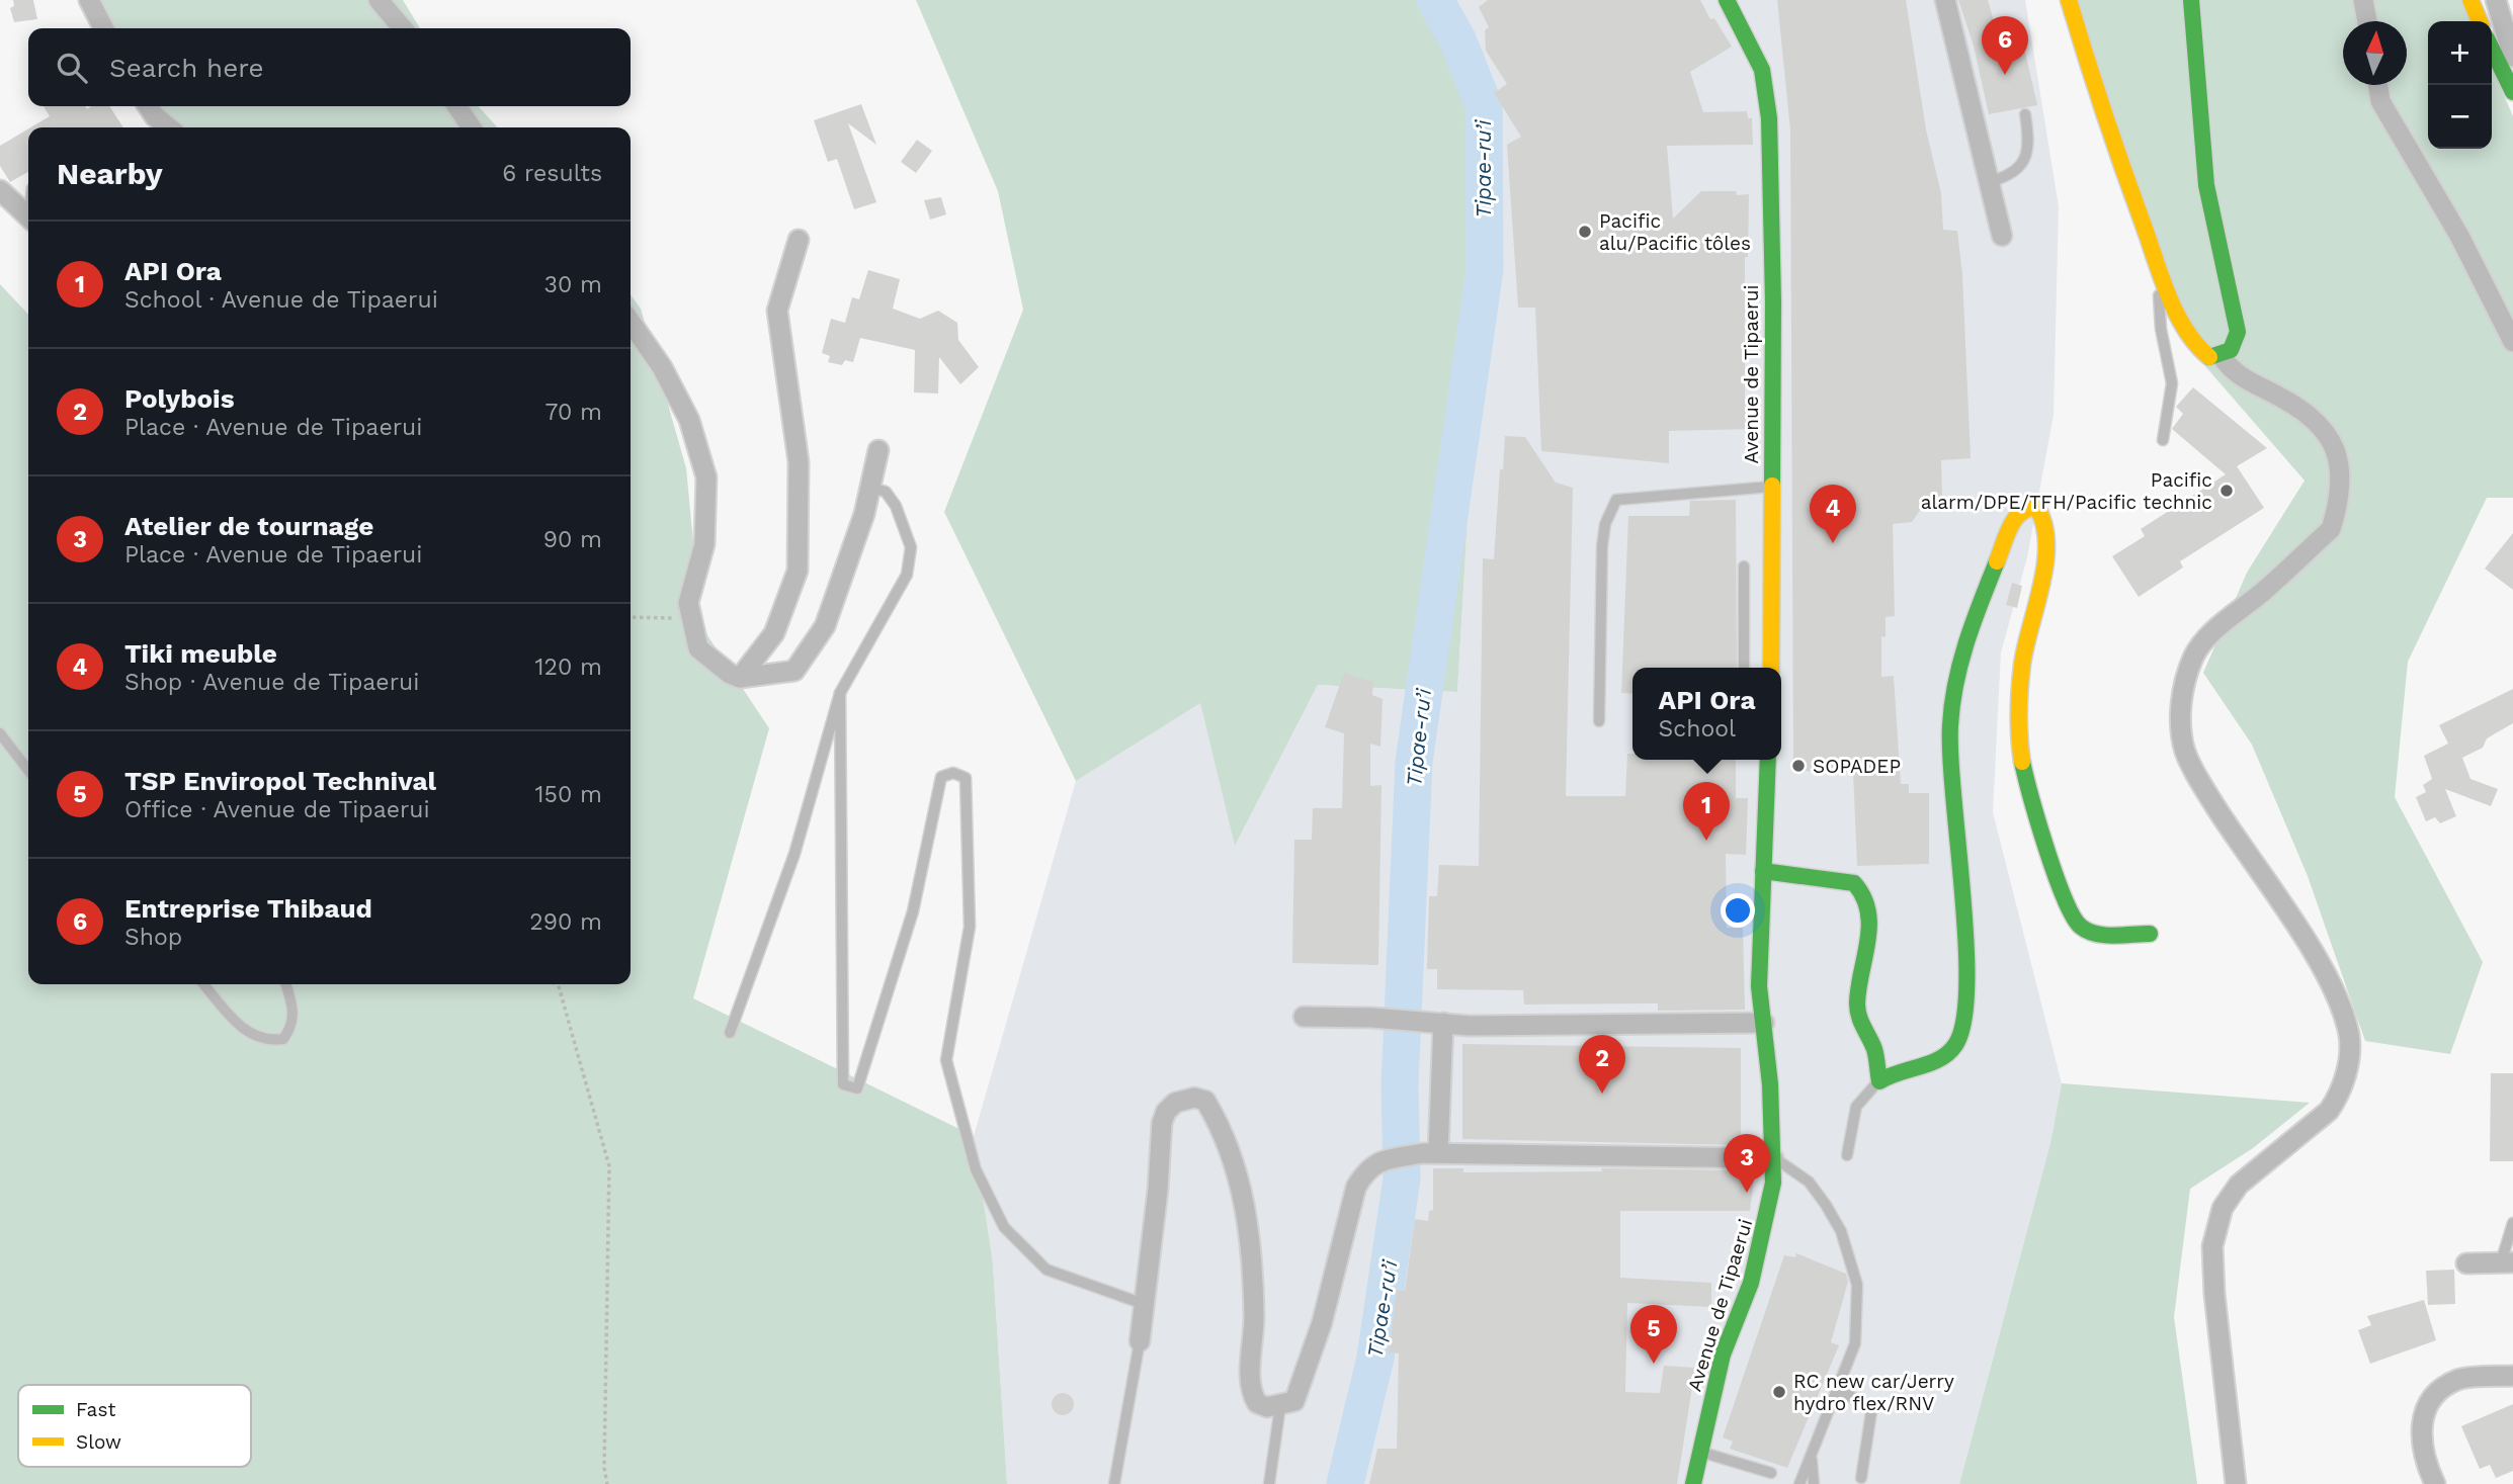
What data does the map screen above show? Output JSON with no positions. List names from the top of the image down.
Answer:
{
  "streets": {
    "street": ["Avenue de Tipaerui"]
  },
  "water": ["Tipae-ru’i"],
  "places": [
    "Pacific alu/Pacific tôles",
    "Pacific alarm/DPE/TFH/Pacific technic",
    "SOPADEP",
    "RC new car/Jerry hydro flex/RNV"
  ],
  "legend": ["Fast", "Slow"],
  "north": "top",
  "page": {
    "pins": [
      "6",
      "4",
      "1",
      "2",
      "3",
      "5"
    ],
    "map_buttons": ["+", "−"],
    "search": "Search here",
    "heading": ["Nearby", "6 results"],
    "list": [
      {
        "mark": "1",
        "name": "API Ora",
        "note": "School · Avenue de Tipaerui",
        "value": "30 m"
      },
      {
        "mark": "2",
        "name": "Polybois",
        "note": "Place · Avenue de Tipaerui",
        "value": "70 m"
      },
      {
        "mark": "3",
        "name": "Atelier de tournage",
        "note": "Place · Avenue de Tipaerui",
        "value": "90 m"
      },
      {
        "mark": "4",
        "name": "Tiki meuble",
        "note": "Shop · Avenue de Tipaerui",
        "value": "120 m"
      },
      {
        "mark": "5",
        "name": "TSP Enviropol Technival",
        "note": "Office · Avenue de Tipaerui",
        "value": "150 m"
      },
      {
        "mark": "6",
        "name": "Entreprise Thibaud",
        "note": "Shop",
        "value": "290 m"
      }
    ],
    "popup": ["API Ora", "School"]
  }
}
